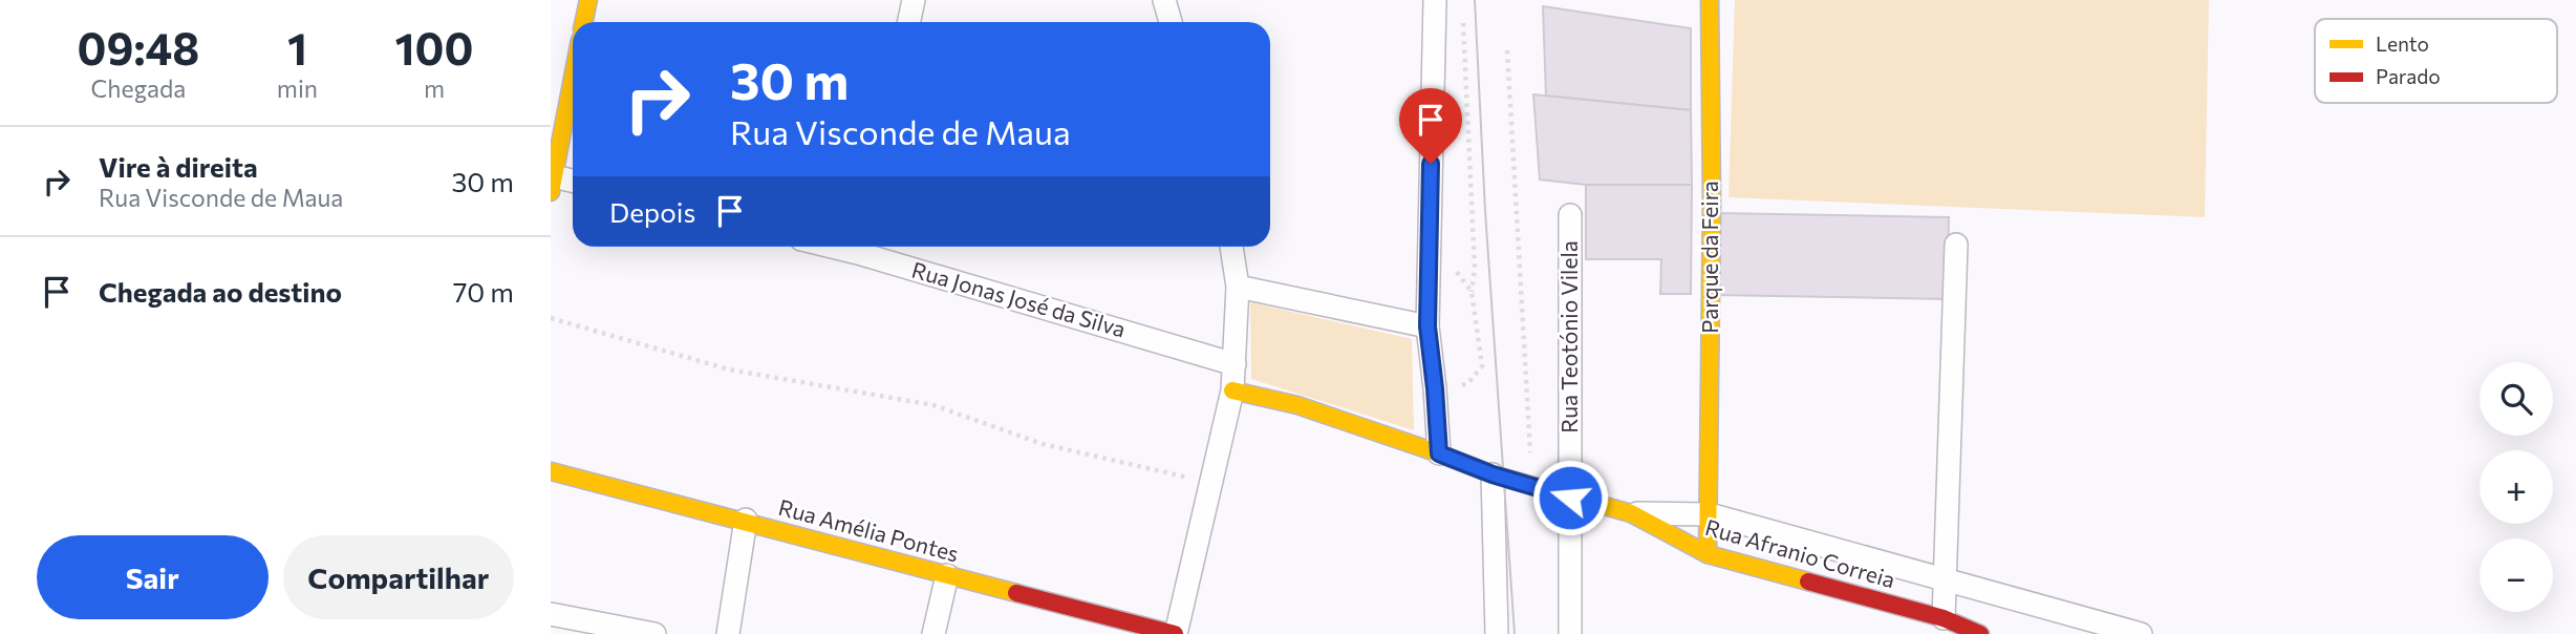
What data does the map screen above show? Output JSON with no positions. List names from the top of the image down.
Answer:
{
  "streets": {
    "street": [
      "Parque da Feira",
      "Rua Jonas José da Silva",
      "Rua Teotónio Vilela",
      "Rua Amélia Pontes",
      "Rua Afranio Correia"
    ]
  },
  "crossings": [
    ["Parque da Feira", "Rua Afranio Correia"],
    ["Rua Teotónio Vilela", "Rua Afranio Correia"]
  ],
  "legend": ["Lento", "Parado"],
  "page": {
    "eta": [
      "09:48",
      "Chegada",
      "1",
      "min",
      "100",
      "m"
    ],
    "turn": ["30 m", "Rua Visconde de Maua"],
    "list": [
      {
        "name": "Vire à direita",
        "note": "Rua Visconde de Maua",
        "value": "30 m"
      },
      {
        "name": "Chegada ao destino",
        "value": "70 m"
      }
    ],
    "then": "Depois",
    "map_buttons": ["+", "−"],
    "buttons": ["Sair", "Compartilhar"]
  }
}
